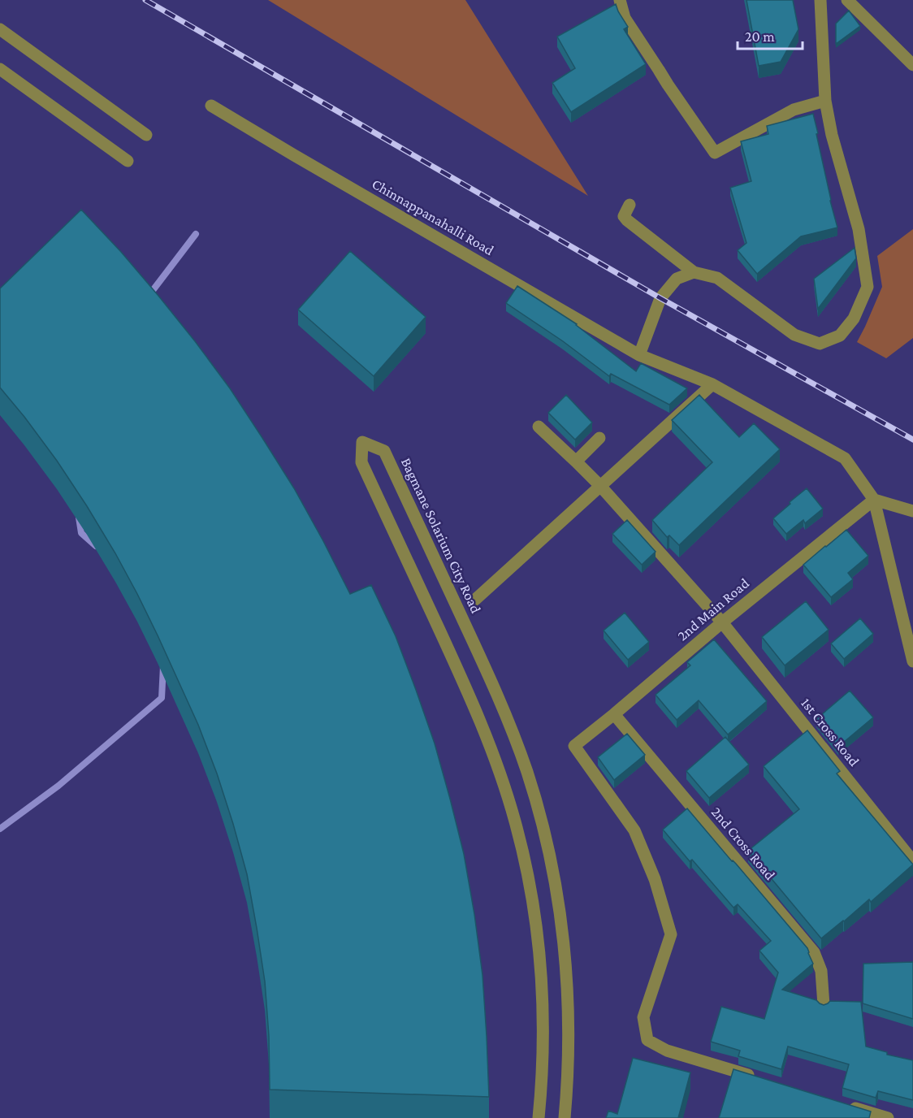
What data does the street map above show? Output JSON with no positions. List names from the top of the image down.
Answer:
{
  "streets": {
    "street": [
      "Chinnappanahalli Road",
      "Bagmane Solarium City Road",
      "2nd Main Road",
      "1st Cross Road",
      "2nd Cross Road"
    ]
  },
  "crossings": [
    ["Chinnappanahalli Road", "2nd Main Road"],
    ["2nd Main Road", "1st Cross Road"],
    ["2nd Main Road", "2nd Cross Road"]
  ],
  "scale_bar": "20 m"
}
